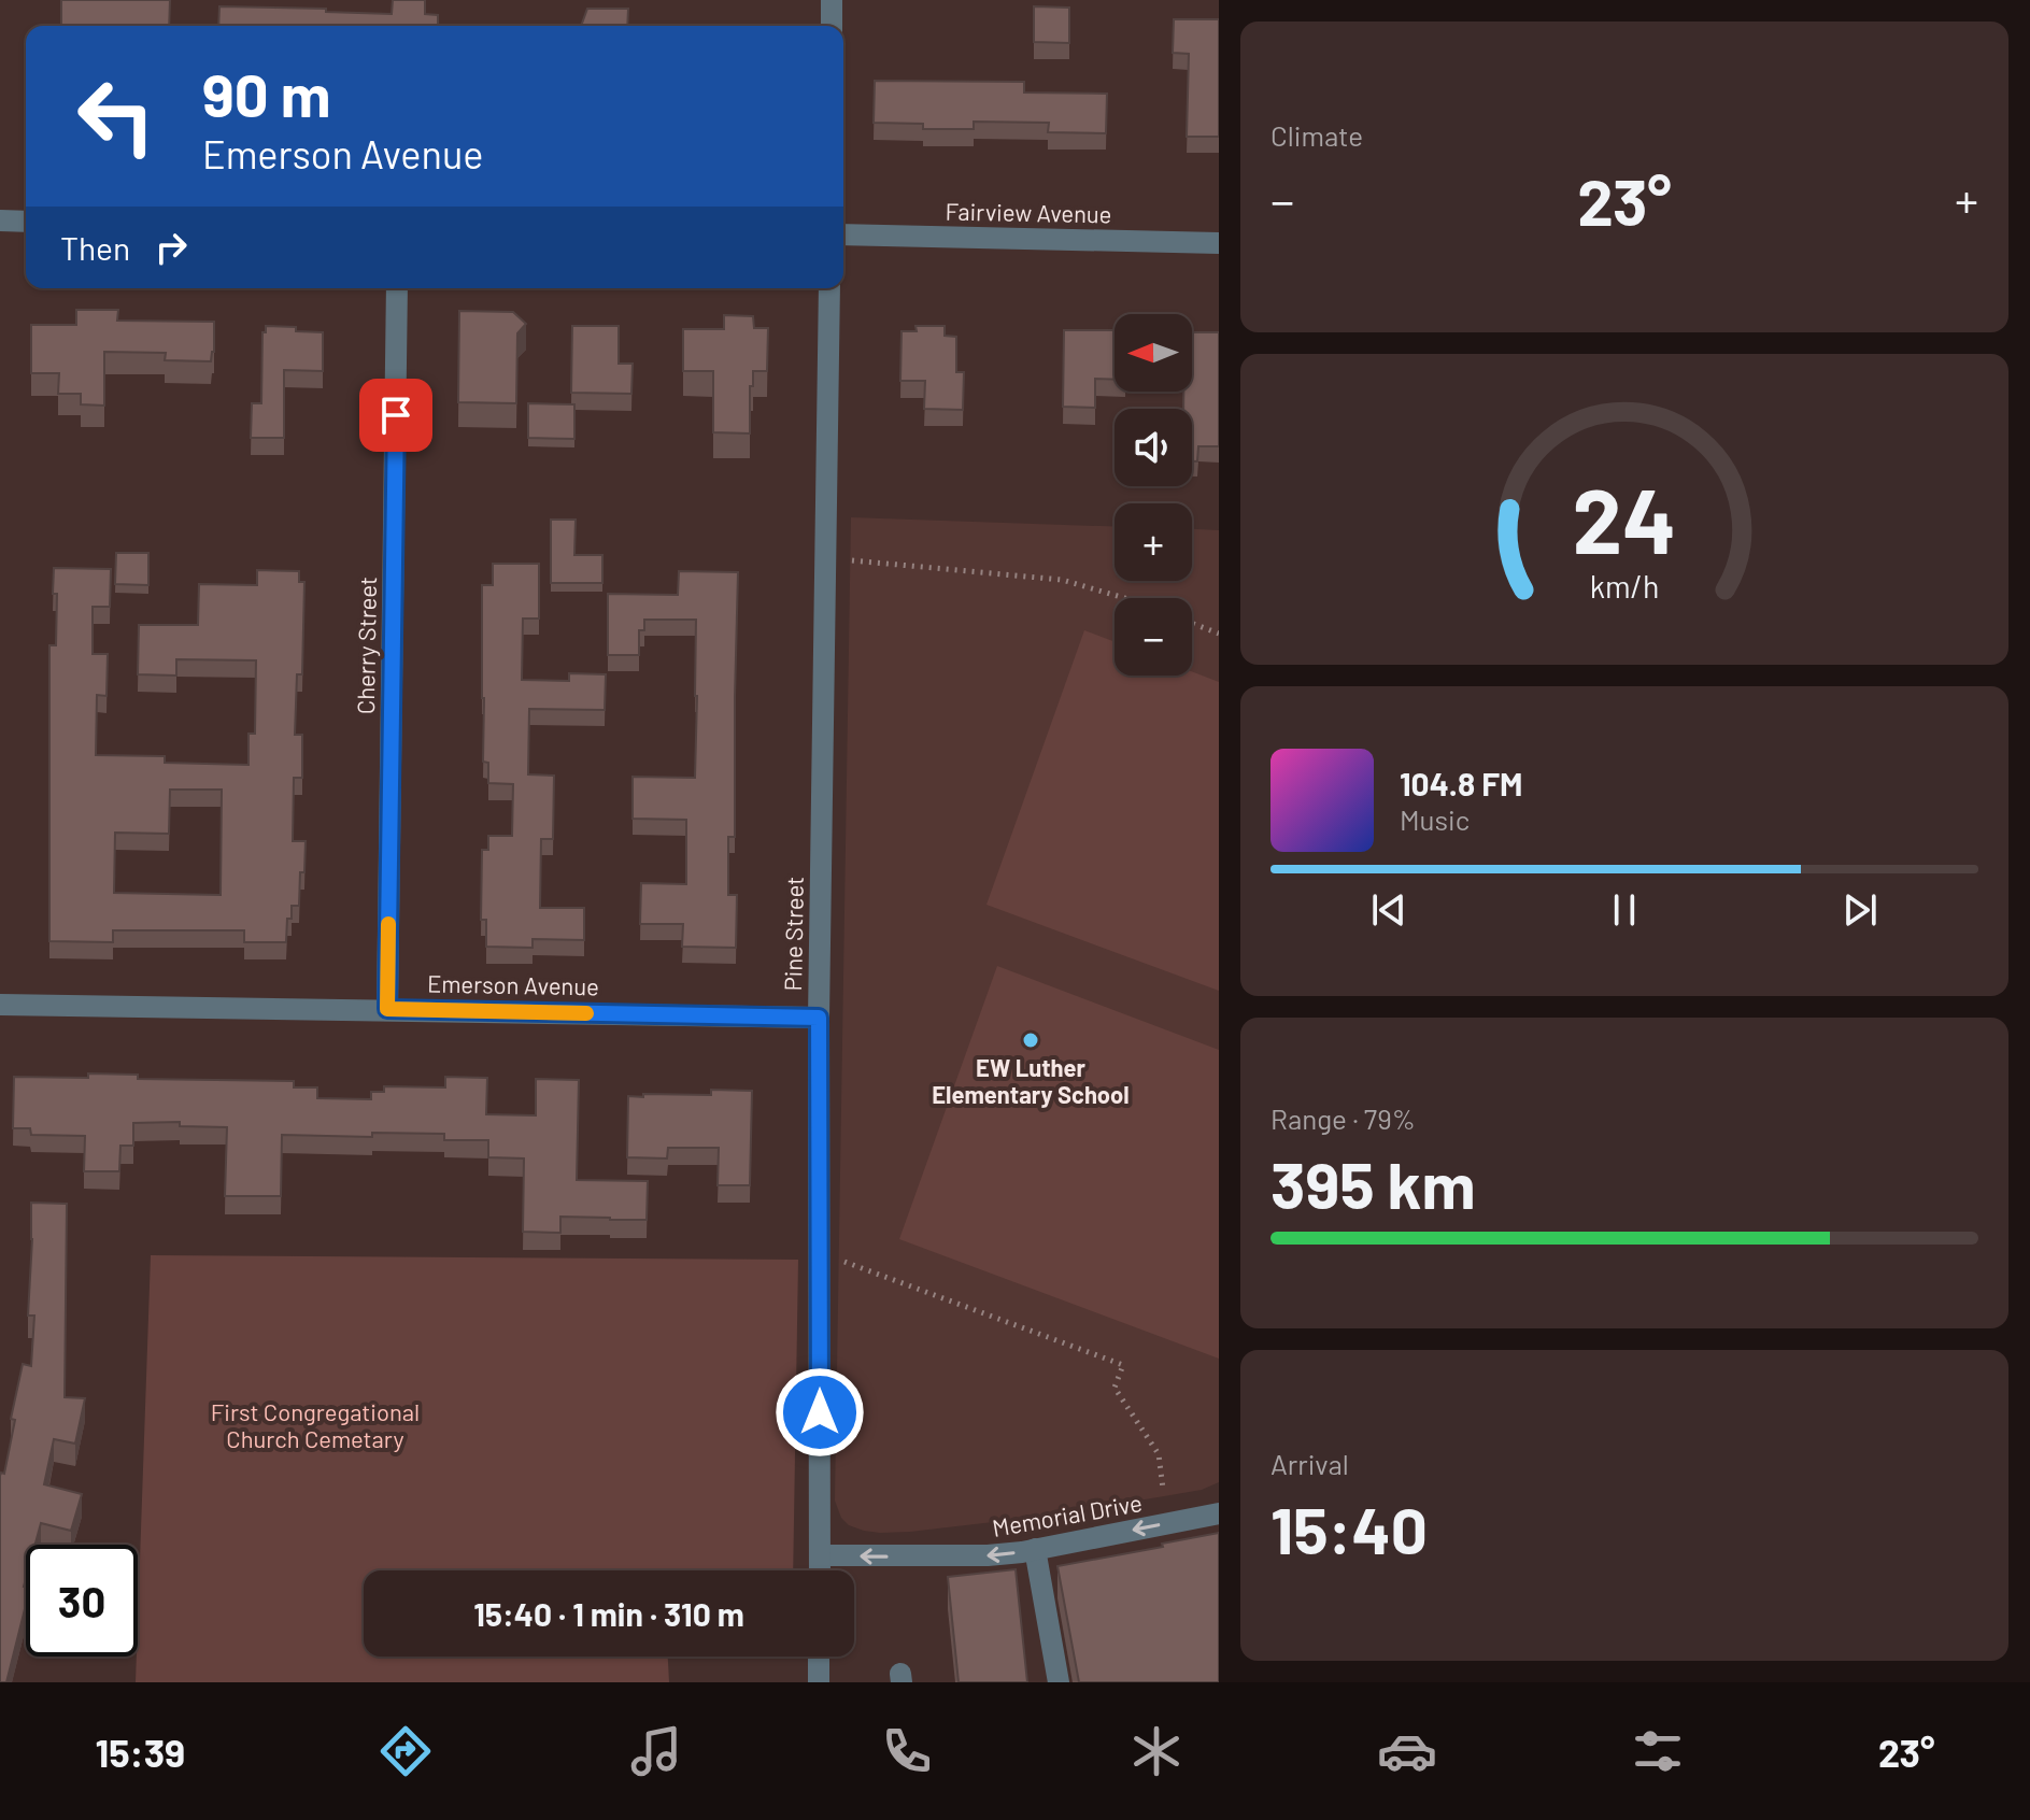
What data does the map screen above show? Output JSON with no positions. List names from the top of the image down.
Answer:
{
  "streets": {
    "street": [
      "Fairview Avenue",
      "Cherry Street",
      "Pine Street",
      "Emerson Avenue",
      "Memorial Drive"
    ]
  },
  "crossings": [
    ["Cherry Street", "Emerson Avenue"],
    ["Pine Street", "Emerson Avenue"],
    ["Pine Street", "Memorial Drive"]
  ],
  "one_way": ["Memorial Drive"],
  "parks": ["First Congregational Church Cemetary"],
  "places": ["EW Luther Elementary School"],
  "north": "left",
  "page": {
    "tile": [
      "Climate",
      ["Range · 79%", "395 km"],
      ["Arrival", "15:40"]
    ],
    "turn": ["90 m", "Emerson Avenue"],
    "heat": ["−", "23°", "+"],
    "then": "Then",
    "map_buttons": ["+", "−"],
    "song": ["104.8 FM", "Music"],
    "limit": "30",
    "trip": "15:40 · 1 min · 310 m",
    "tabs": ["15:39", "23°"],
    "gauge": ["24", "km/h"]
  }
}
